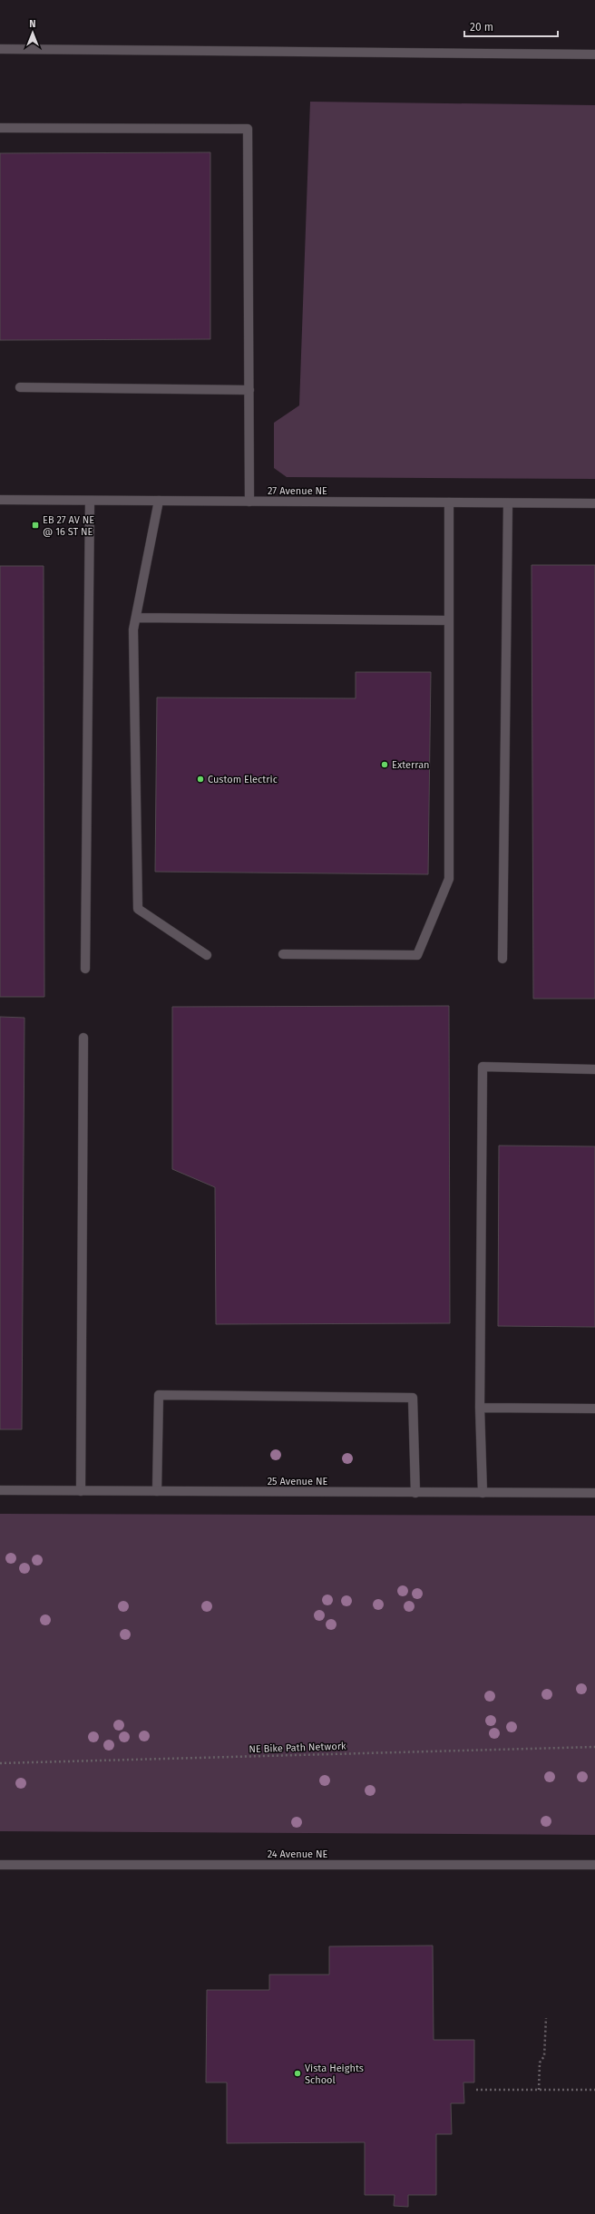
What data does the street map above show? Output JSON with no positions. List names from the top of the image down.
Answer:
{
  "streets": {
    "street": ["27 Avenue NE", "25 Avenue NE", "24 Avenue NE"],
    "path": ["NE Bike Path Network"]
  },
  "places": {
    "transit": ["EB 27 AV NE @ 16 ST NE"],
    "other": ["Exterran", "Custom Electric", "Vista Heights School"]
  },
  "scale_bar": "20 m",
  "north": "top"
}
